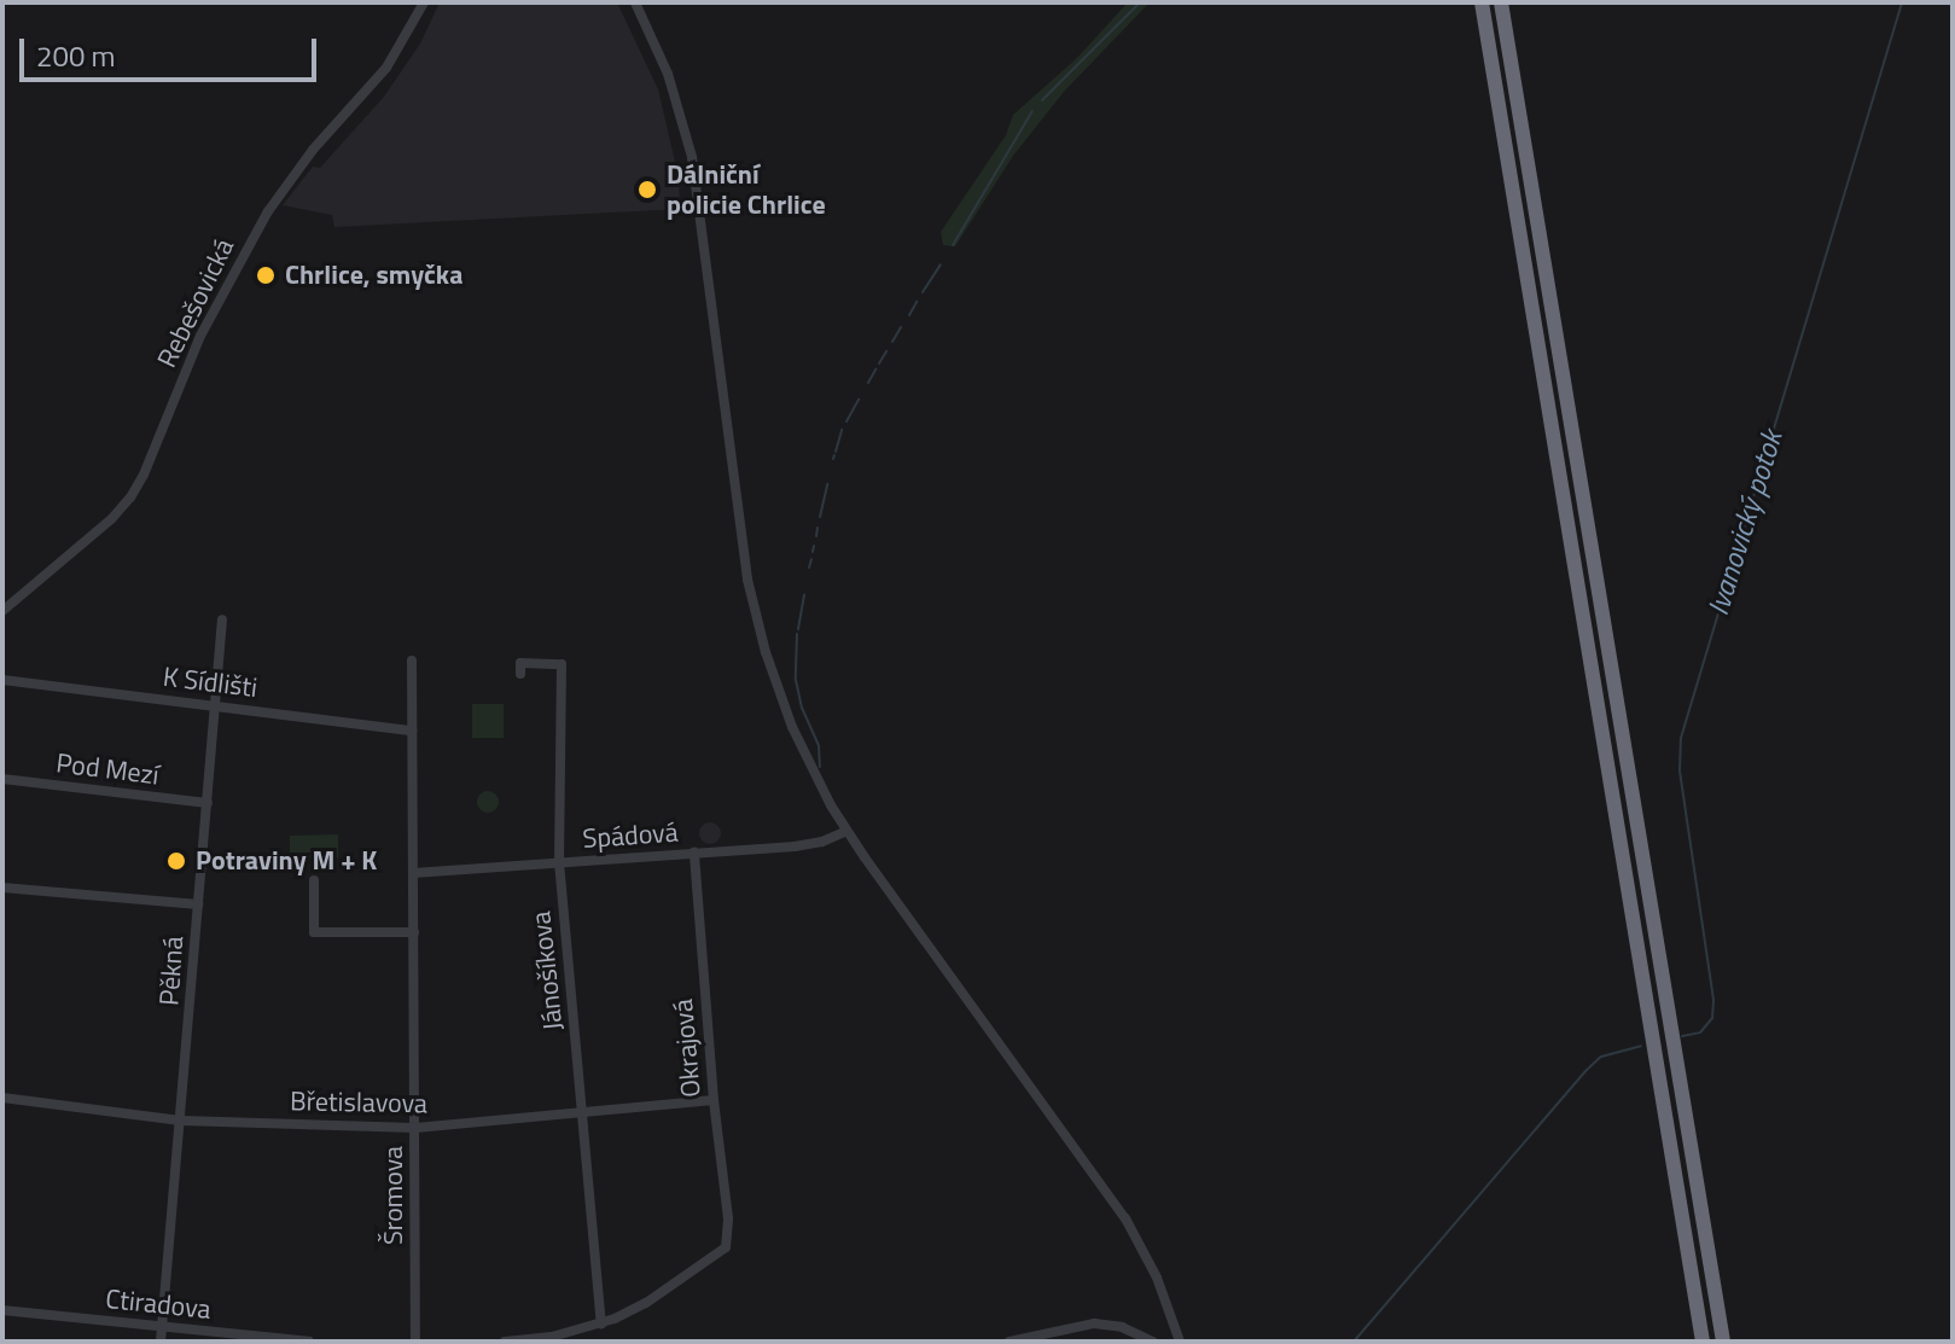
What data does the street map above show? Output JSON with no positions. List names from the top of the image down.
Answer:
{
  "streets": {
    "street": [
      "Rebešovická",
      "K Sídlišti",
      "Pod Mezí",
      "Spádová",
      "Pěkná",
      "Jánošíkova",
      "Okrajová",
      "Břetislavova",
      "Šromova",
      "Ctiradova"
    ]
  },
  "crossings": [
    ["K Sídlišti", "Pěkná"],
    ["K Sídlišti", "Šromova"],
    ["Pod Mezí", "Pěkná"],
    ["Spádová", "Jánošíkova"],
    ["Spádová", "Okrajová"],
    ["Spádová", "Šromova"],
    ["Pěkná", "Břetislavova"],
    ["Pěkná", "Ctiradova"],
    ["Jánošíkova", "Okrajová"],
    ["Jánošíkova", "Břetislavova"],
    ["Okrajová", "Břetislavova"],
    ["Břetislavova", "Šromova"]
  ],
  "water": ["Ivanovický potok"],
  "places": ["Dálniční policie Chrlice", "Chrlice, smyčka", "Potraviny M + K"],
  "scale_bar": "200 m"
}
